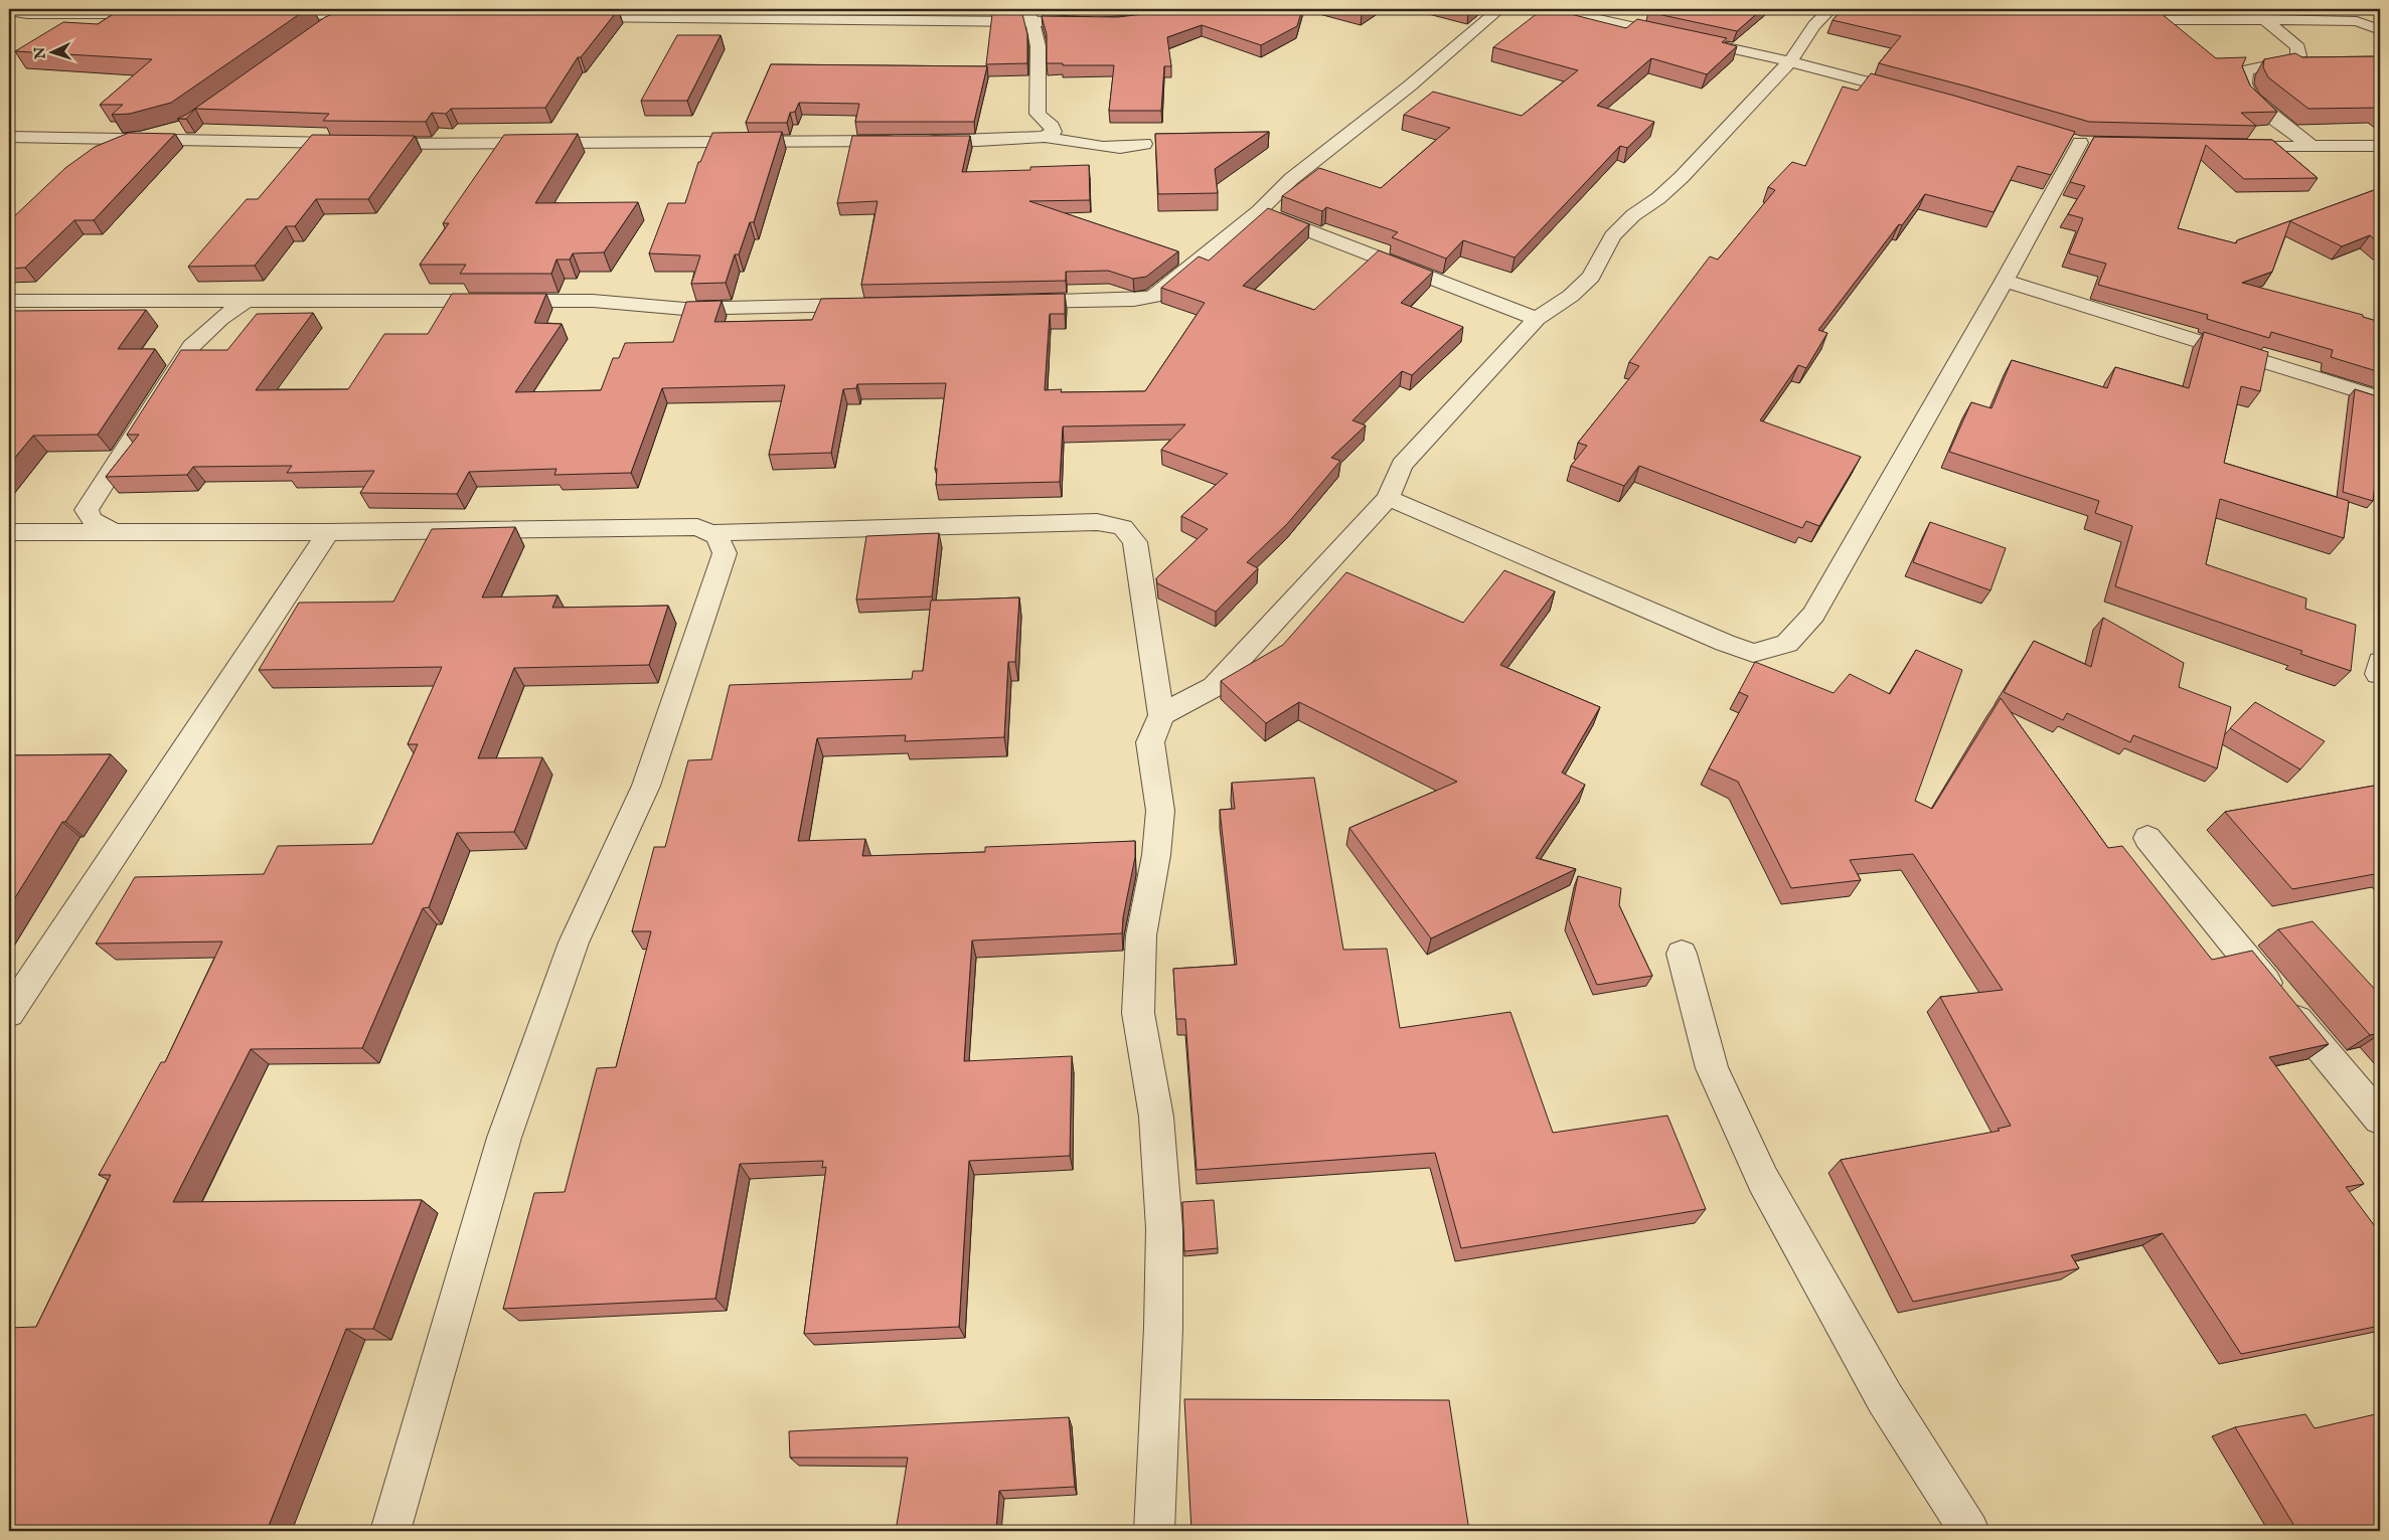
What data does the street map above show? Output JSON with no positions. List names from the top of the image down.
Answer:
{
  "north": "left"
}
